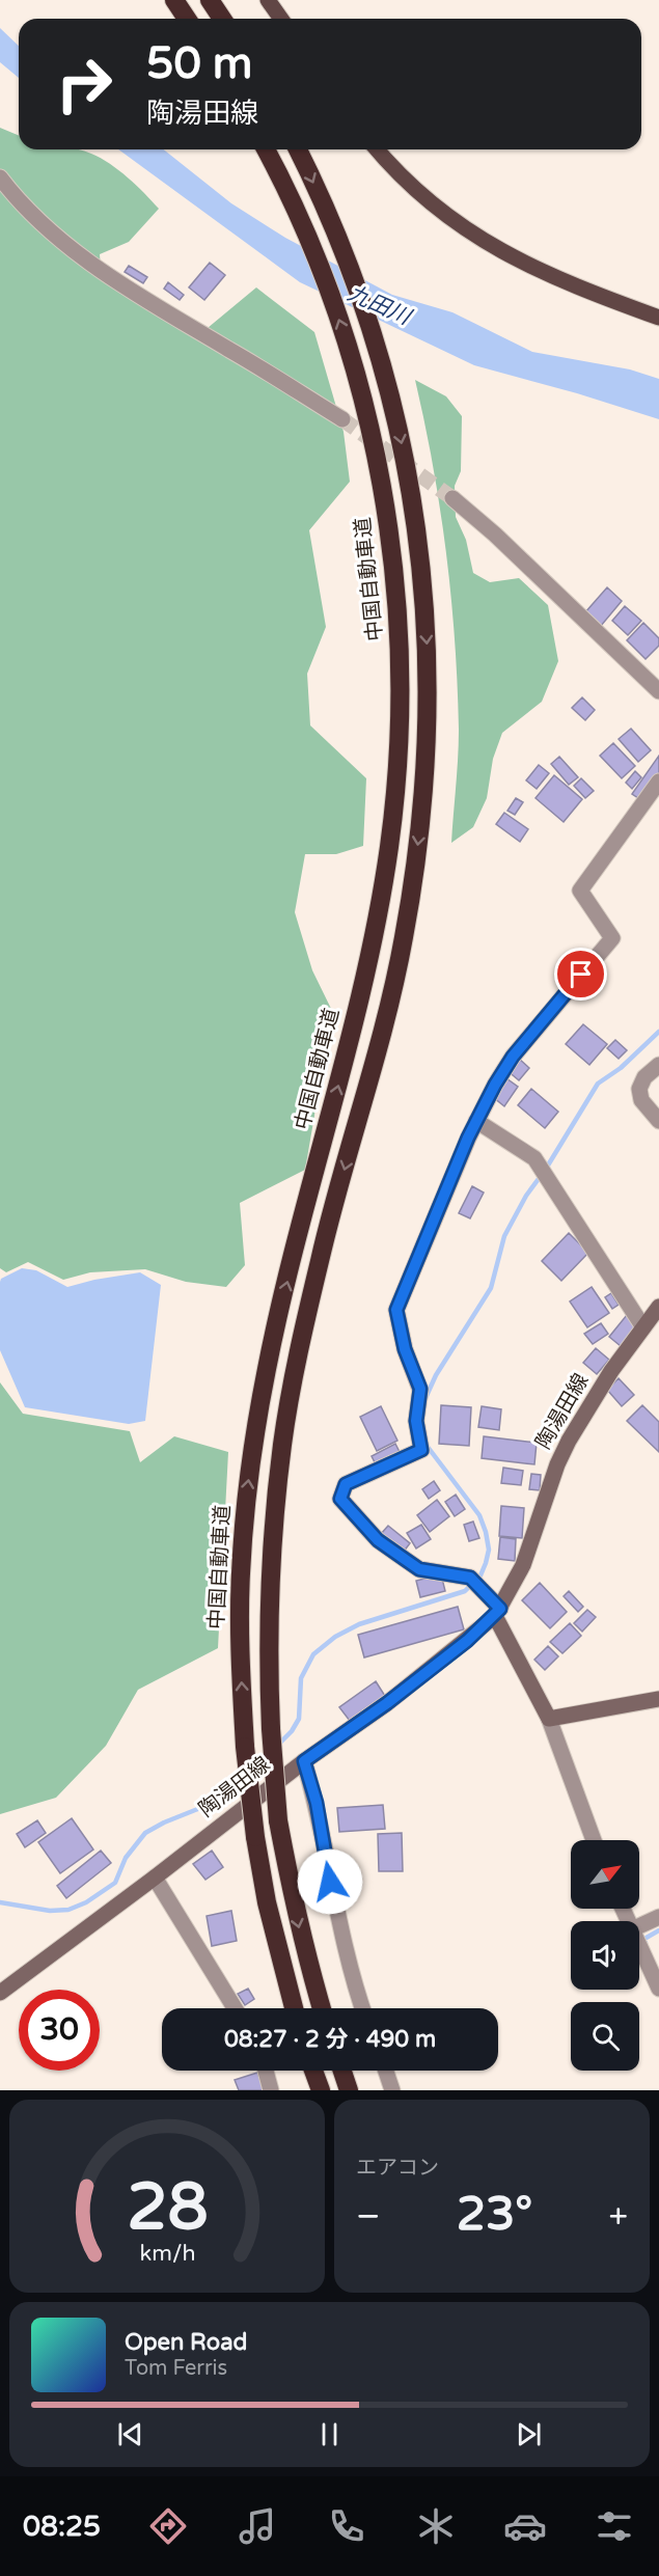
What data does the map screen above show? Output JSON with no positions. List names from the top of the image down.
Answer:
{
  "streets": {
    "highway": ["中国自動車道"],
    "main road": ["陶湯田線"]
  },
  "water": ["九田川"],
  "north": "top right",
  "page": {
    "turn": ["50 m", "陶湯田線"],
    "limit": "30",
    "trip": "08:27 · 2 分 · 490 m",
    "tile": "エアコン",
    "heat": ["−", "23°", "+"],
    "song": ["Open Road", "Tom Ferris"],
    "tabs": "08:25",
    "gauge": ["28", "km/h"]
  }
}
